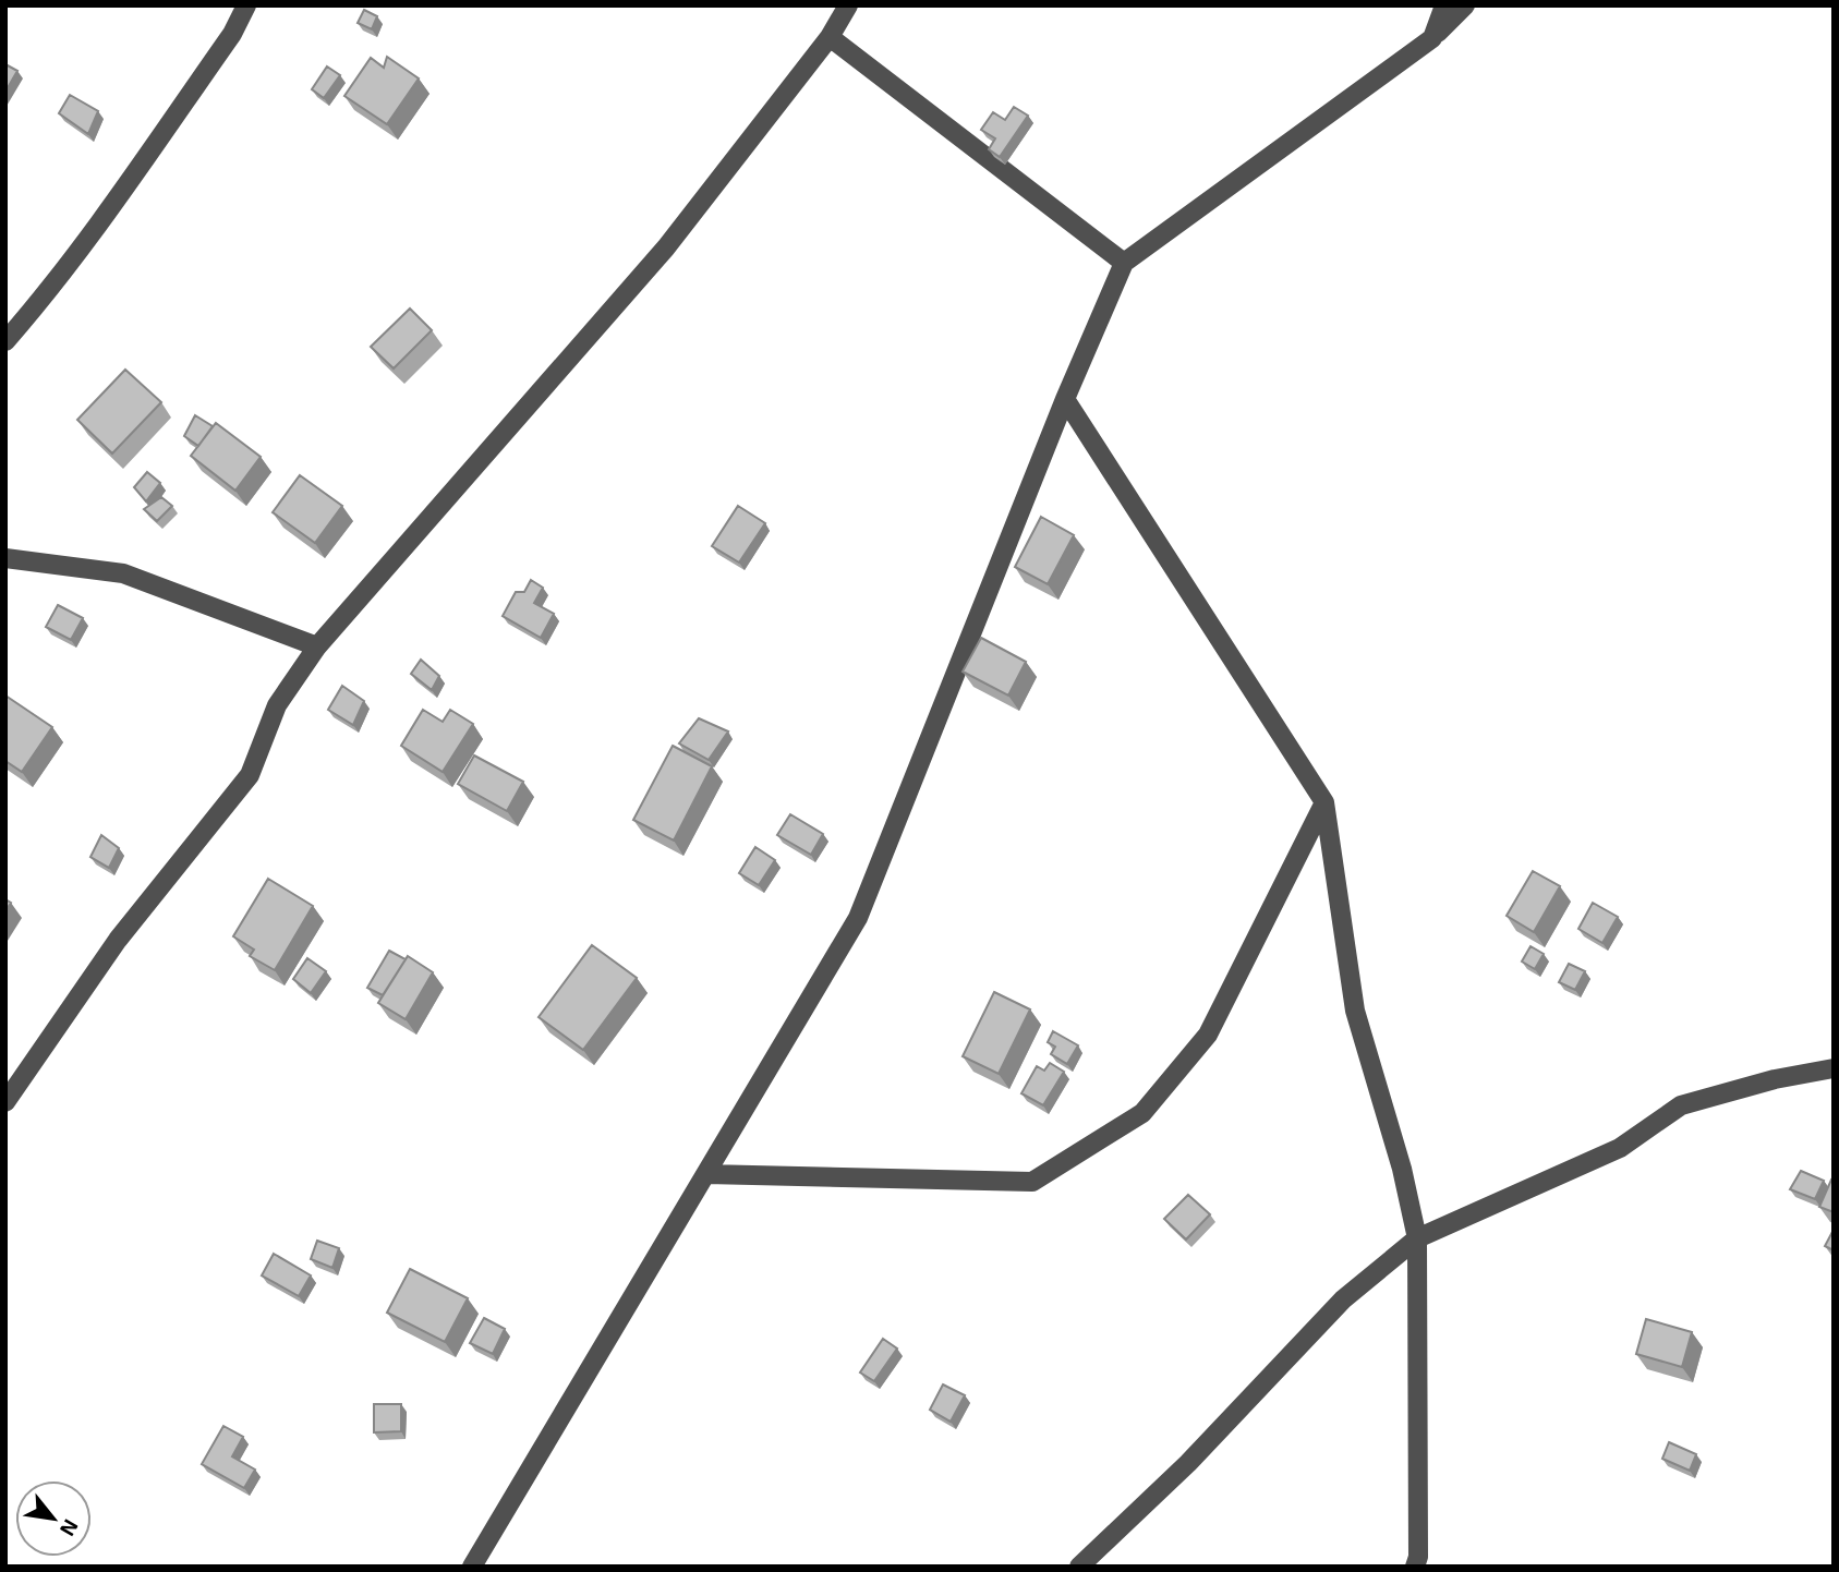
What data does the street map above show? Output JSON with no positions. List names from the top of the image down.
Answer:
{
  "north": "bottom right"
}
